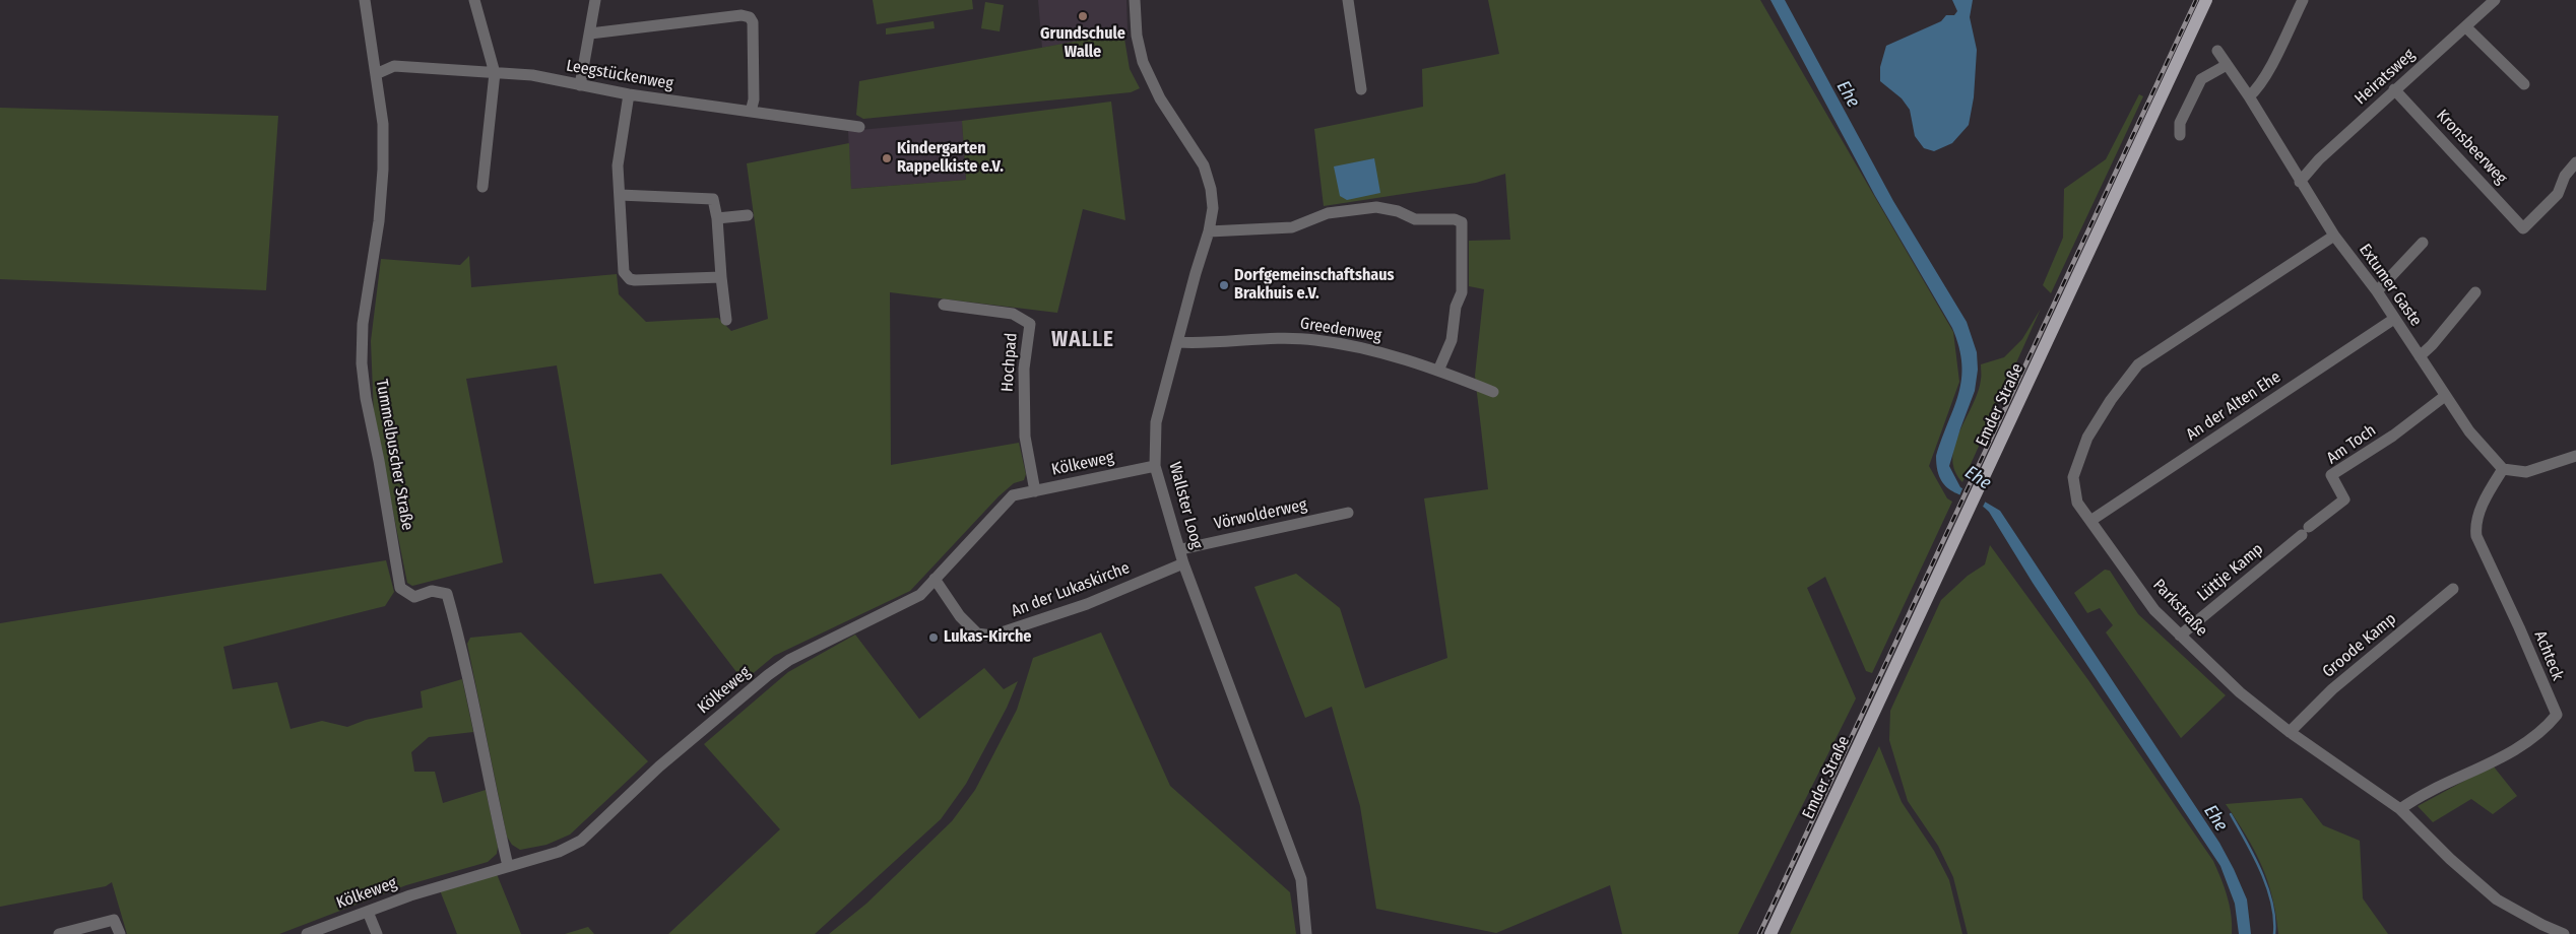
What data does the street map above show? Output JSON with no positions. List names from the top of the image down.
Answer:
{
  "streets": {
    "main road": ["Emder Straße"],
    "street": [
      "Leegstückenweg",
      "Heiratsweg",
      "Kronsbeerweg",
      "Extumer Gaste",
      "Greedenweg",
      "Hochpad",
      "An der Alten Ehe",
      "Am Toch",
      "Tummelbuscher Straße",
      "Kölkeweg",
      "Wallster Loog",
      "Vörwolderweg",
      "Lüttje Kamp",
      "An der Lukaskirche",
      "Parkstraße",
      "Groode Kamp",
      "Achteck"
    ]
  },
  "crossings": [
    ["Leegstückenweg", "Tummelbuscher Straße"],
    ["Heiratsweg", "Kronsbeerweg"],
    ["Heiratsweg", "Extumer Gaste"],
    ["Extumer Gaste", "An der Alten Ehe"],
    ["Extumer Gaste", "Am Toch"],
    ["Extumer Gaste", "Parkstraße"],
    ["Extumer Gaste", "Achteck"],
    ["Greedenweg", "Wallster Loog"],
    ["Hochpad", "Kölkeweg"],
    ["An der Alten Ehe", "Parkstraße"],
    ["Am Toch", "Lüttje Kamp"],
    ["Tummelbuscher Straße", "Kölkeweg"],
    ["Kölkeweg", "Wallster Loog"],
    ["Kölkeweg", "An der Lukaskirche"],
    ["Wallster Loog", "Vörwolderweg"],
    ["Wallster Loog", "An der Lukaskirche"],
    ["Lüttje Kamp", "Parkstraße"],
    ["Parkstraße", "Groode Kamp"],
    ["Parkstraße", "Achteck"]
  ],
  "districts": ["WALLE"],
  "water": ["Ehe"],
  "places": [
    "Grundschule Walle",
    "Kindergarten Rappelkiste e.V.",
    "Dorfgemeinschaftshaus Brakhuis e.V.",
    "Lukas-Kirche"
  ]
}
